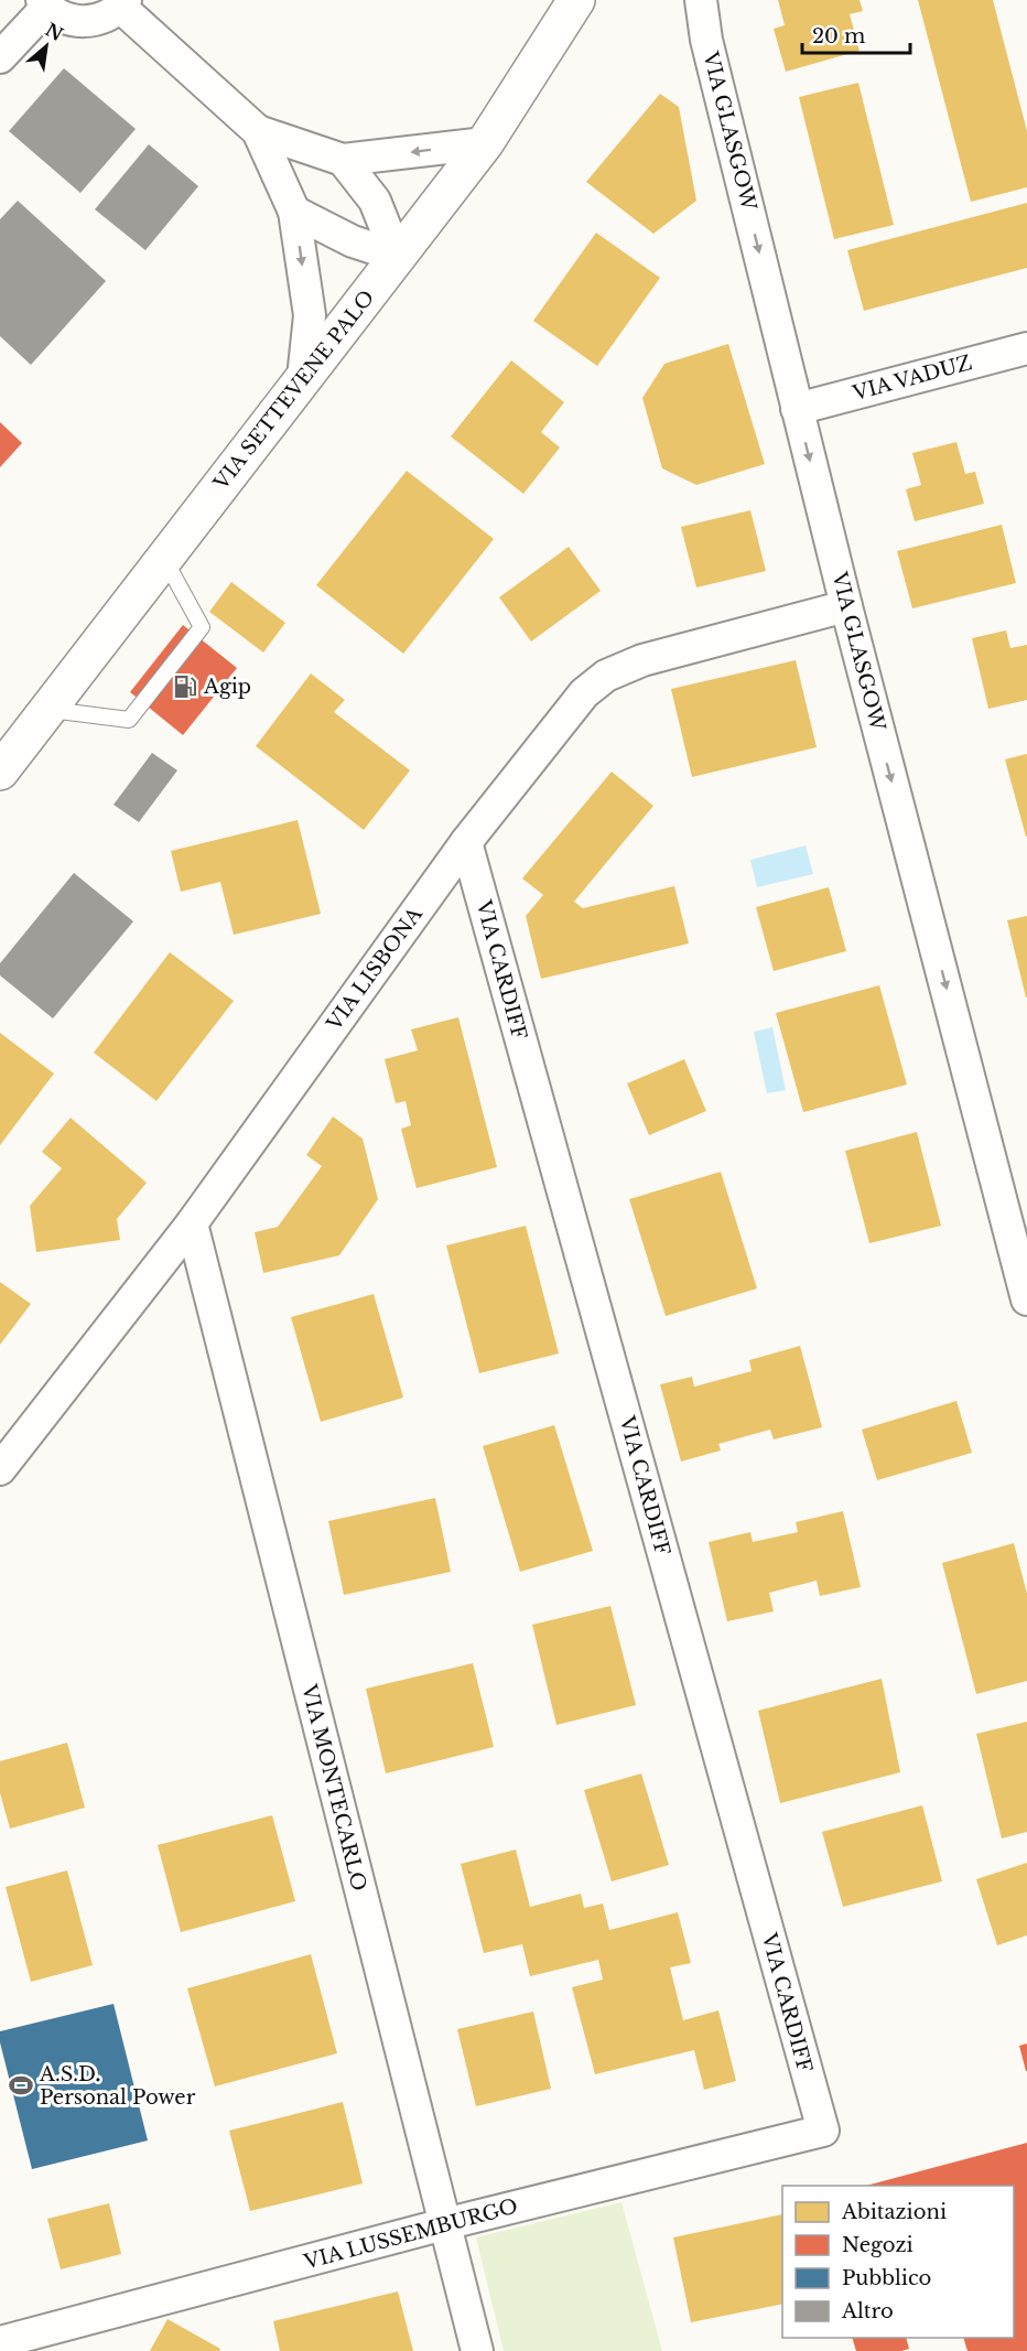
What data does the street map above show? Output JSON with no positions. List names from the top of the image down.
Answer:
{
  "streets": {
    "street": [
      "VIA GLASGOW",
      "VIA VADUZ",
      "VIA SETTEVENE PALO",
      "VIA LISBONA",
      "VIA CARDIFF",
      "VIA MONTECARLO",
      "VIA LUSSEMBURGO"
    ]
  },
  "crossings": [
    ["VIA GLASGOW", "VIA VADUZ"],
    ["VIA GLASGOW", "VIA LISBONA"],
    ["VIA LISBONA", "VIA CARDIFF"],
    ["VIA LISBONA", "VIA MONTECARLO"],
    ["VIA CARDIFF", "VIA LUSSEMBURGO"],
    ["VIA MONTECARLO", "VIA LUSSEMBURGO"]
  ],
  "one_way": ["VIA GLASGOW"],
  "places": {
    "fuel station": ["Agip"],
    "sports": ["A.S.D. Personal Power"]
  },
  "legend": [
    "Abitazioni",
    "Negozi",
    "Pubblico",
    "Altro"
  ],
  "scale_bar": "20 m",
  "north": "top right"
}
